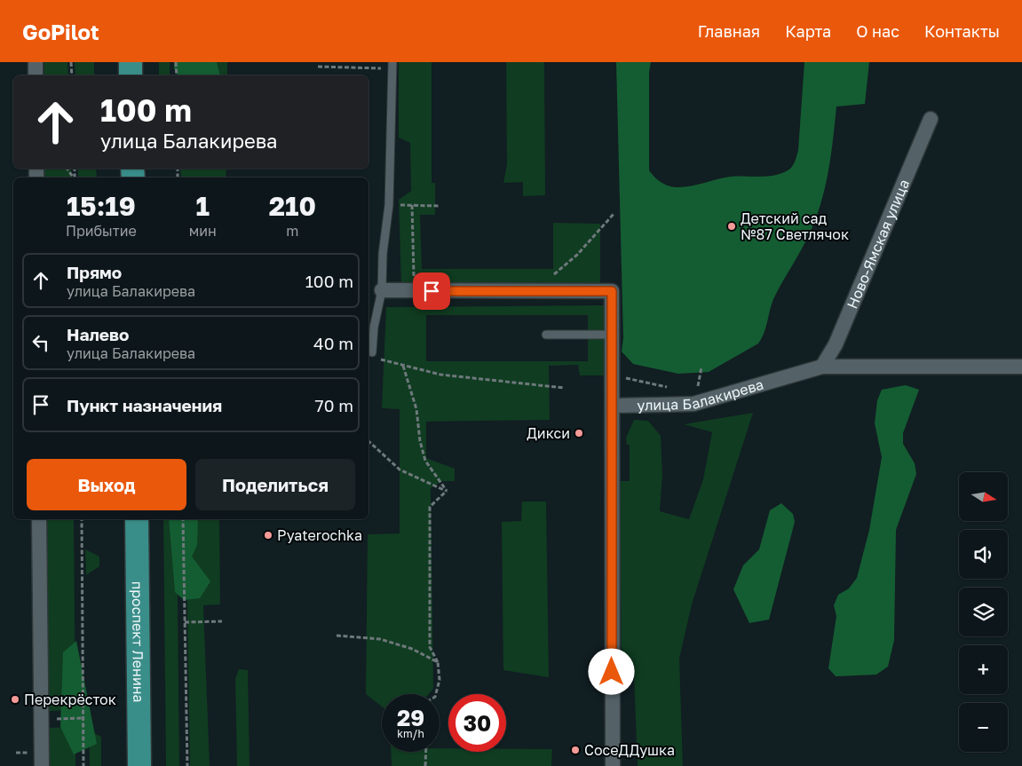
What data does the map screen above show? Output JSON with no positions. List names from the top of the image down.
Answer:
{
  "streets": {
    "main road": ["проспект Ленина"],
    "street": ["Ново-Ямская улица", "улица Балакирева"]
  },
  "crossings": [
    ["Ново-Ямская улица", "улица Балакирева"]
  ],
  "places": [
    "Детский сад №87 Светлячок",
    "Дикси",
    "Pyaterochka",
    "Перекрёсток",
    "СосеДДушка"
  ],
  "north": "right",
  "page": {
    "header": "GoPilot",
    "nav": [
      "Главная",
      "Карта",
      "О нас",
      "Контакты"
    ],
    "turn": ["100 m", "улица Балакирева"],
    "eta": [
      "15:19",
      "Прибытие",
      "1",
      "мин",
      "210",
      "m"
    ],
    "list": [
      {
        "name": "Прямо",
        "note": "улица Балакирева",
        "value": "100 m"
      },
      {
        "name": "Налево",
        "note": "улица Балакирева",
        "value": "40 m"
      },
      {
        "name": "Пункт назначения",
        "value": "70 m"
      }
    ],
    "buttons": ["Выход", "Поделиться"],
    "map_buttons": ["+", "−"],
    "speed": "29 km/h",
    "limit": "30"
  }
}
